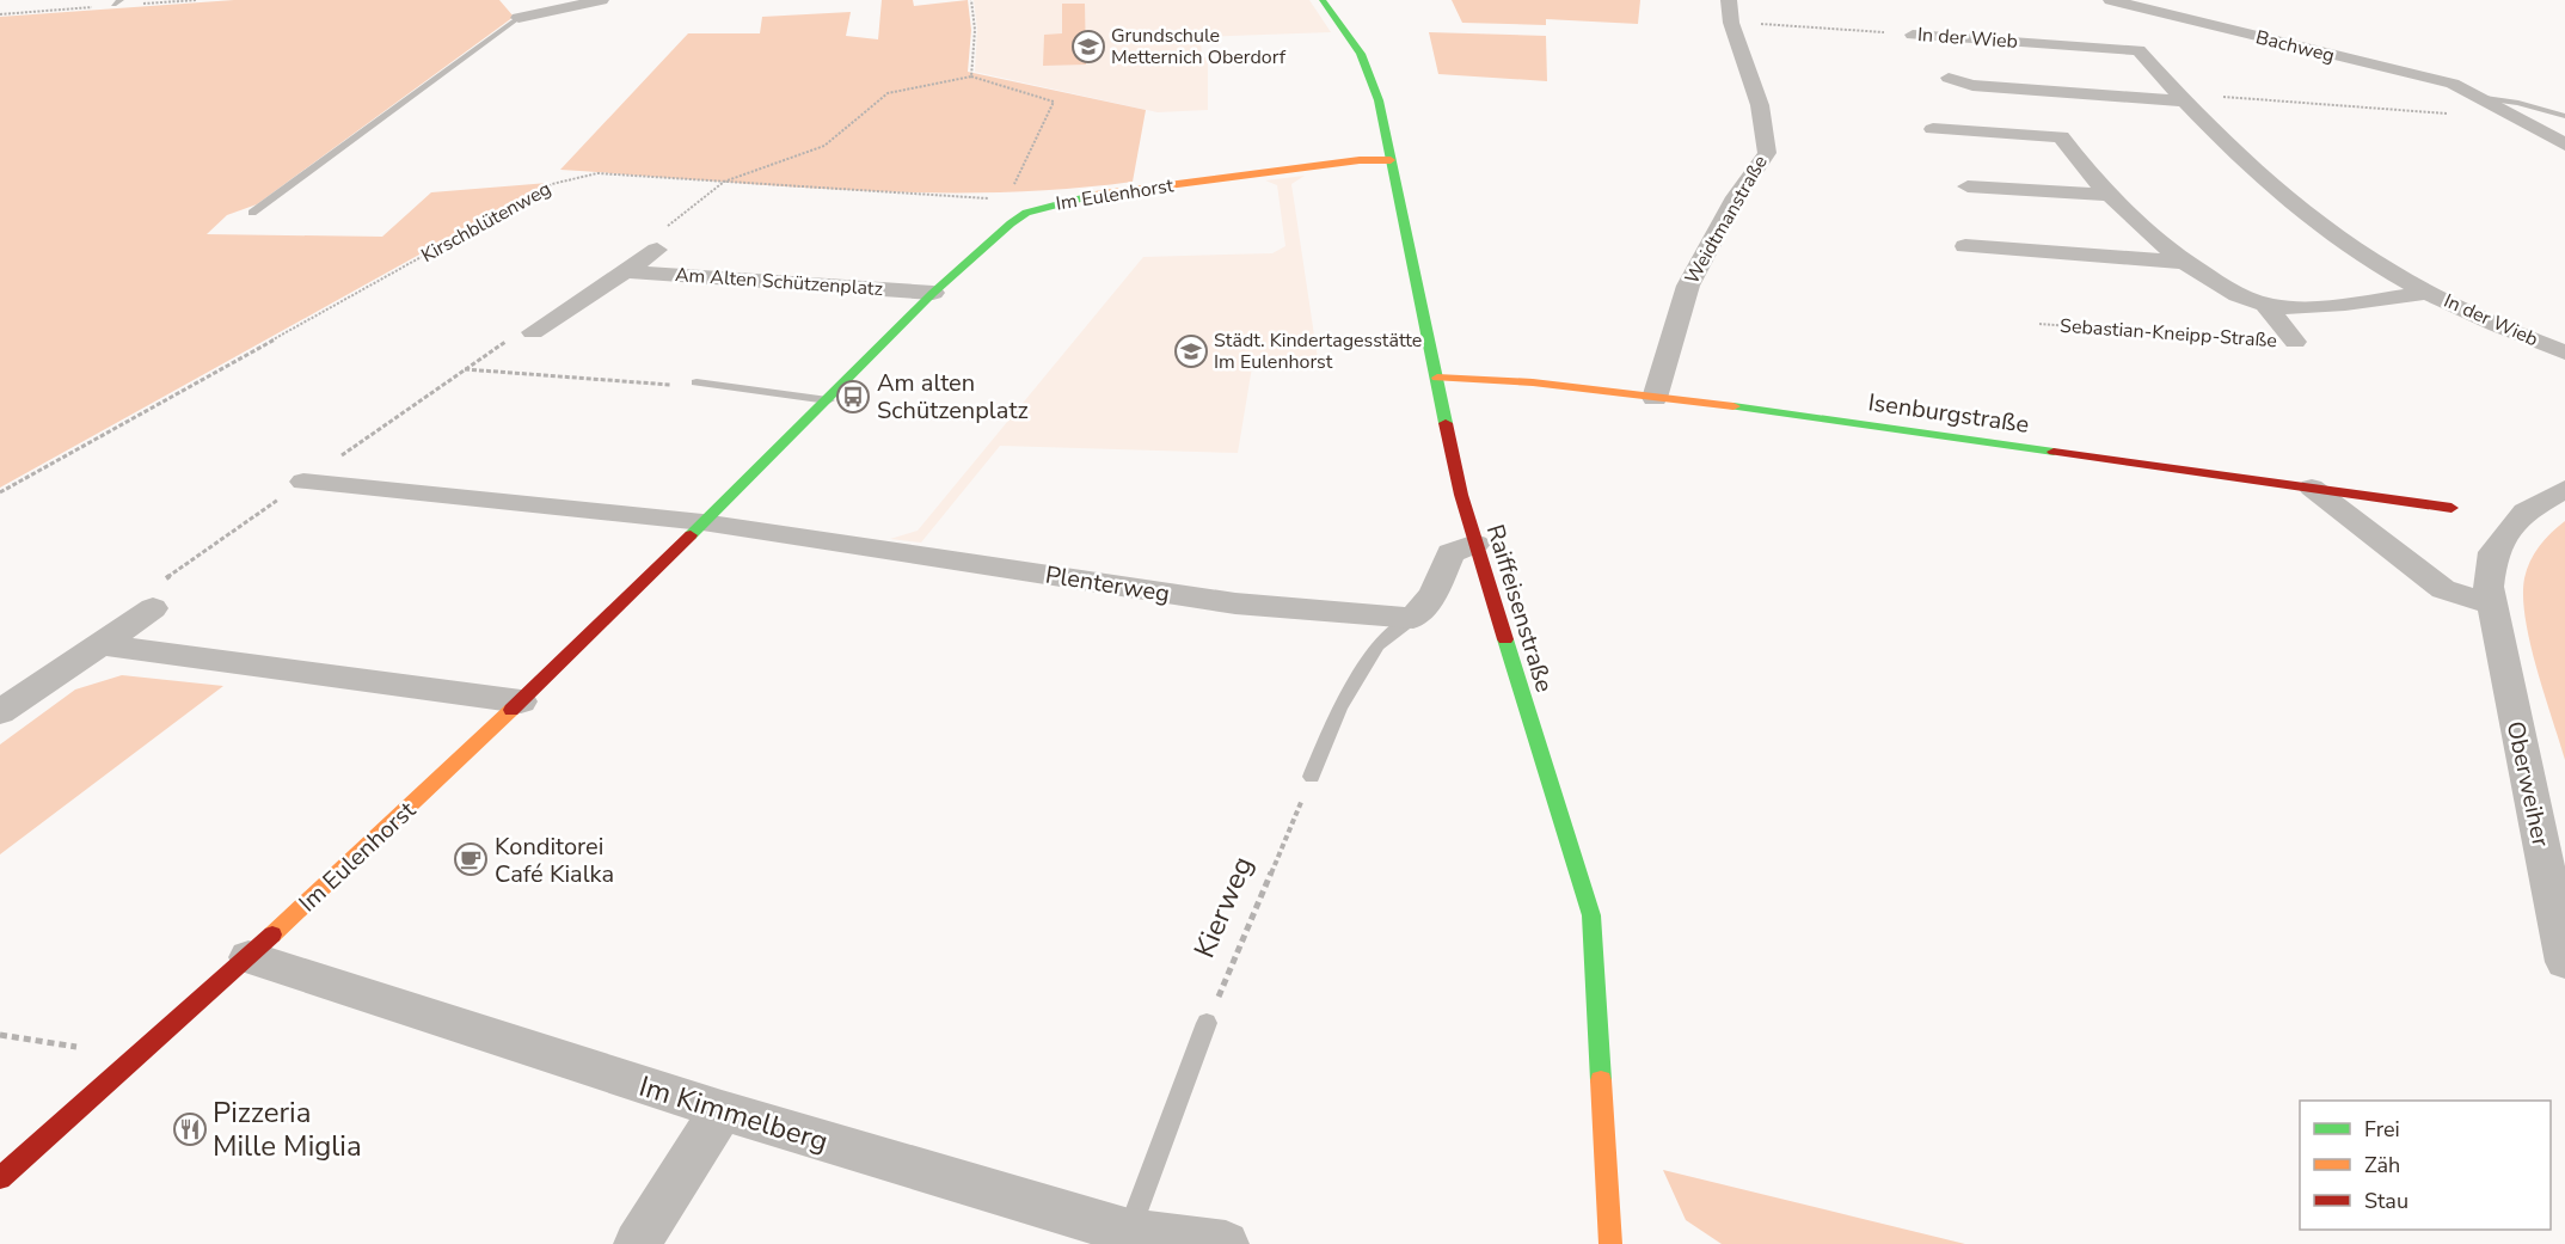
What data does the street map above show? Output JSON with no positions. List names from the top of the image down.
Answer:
{
  "streets": {
    "street": [
      "In der Wieb",
      "Bachweg",
      "Im Eulenhorst",
      "Weidtmanstraße",
      "Am Alten Schützenplatz",
      "Sebastian-Kneipp-Straße",
      "Isenburgstraße",
      "Plenterweg",
      "Raiffeisenstraße",
      "Oberweiher",
      "Im Kimmelberg"
    ],
    "path": ["Kirschblütenweg", "Kierweg"]
  },
  "crossings": [
    ["In der Wieb", "Weidtmanstraße"],
    ["In der Wieb", "Sebastian-Kneipp-Straße"],
    ["Im Eulenhorst", "Kirschblütenweg"],
    ["Im Eulenhorst", "Am Alten Schützenplatz"],
    ["Im Eulenhorst", "Plenterweg"],
    ["Im Eulenhorst", "Raiffeisenstraße"],
    ["Im Eulenhorst", "Im Kimmelberg"],
    ["Weidtmanstraße", "Isenburgstraße"],
    ["Isenburgstraße", "Raiffeisenstraße"]
  ],
  "places": {
    "school or university": ["Grundschule Metternich Oberdorf", "Städt. Kindertagesstätte Im Eulenhorst"],
    "bus stop": ["Am alten Schützenplatz"],
    "cafe": ["Konditorei Café Kialka"],
    "restaurant": ["Pizzeria Mille Miglia"]
  },
  "legend": ["Frei", "Zäh", "Stau"]
}
